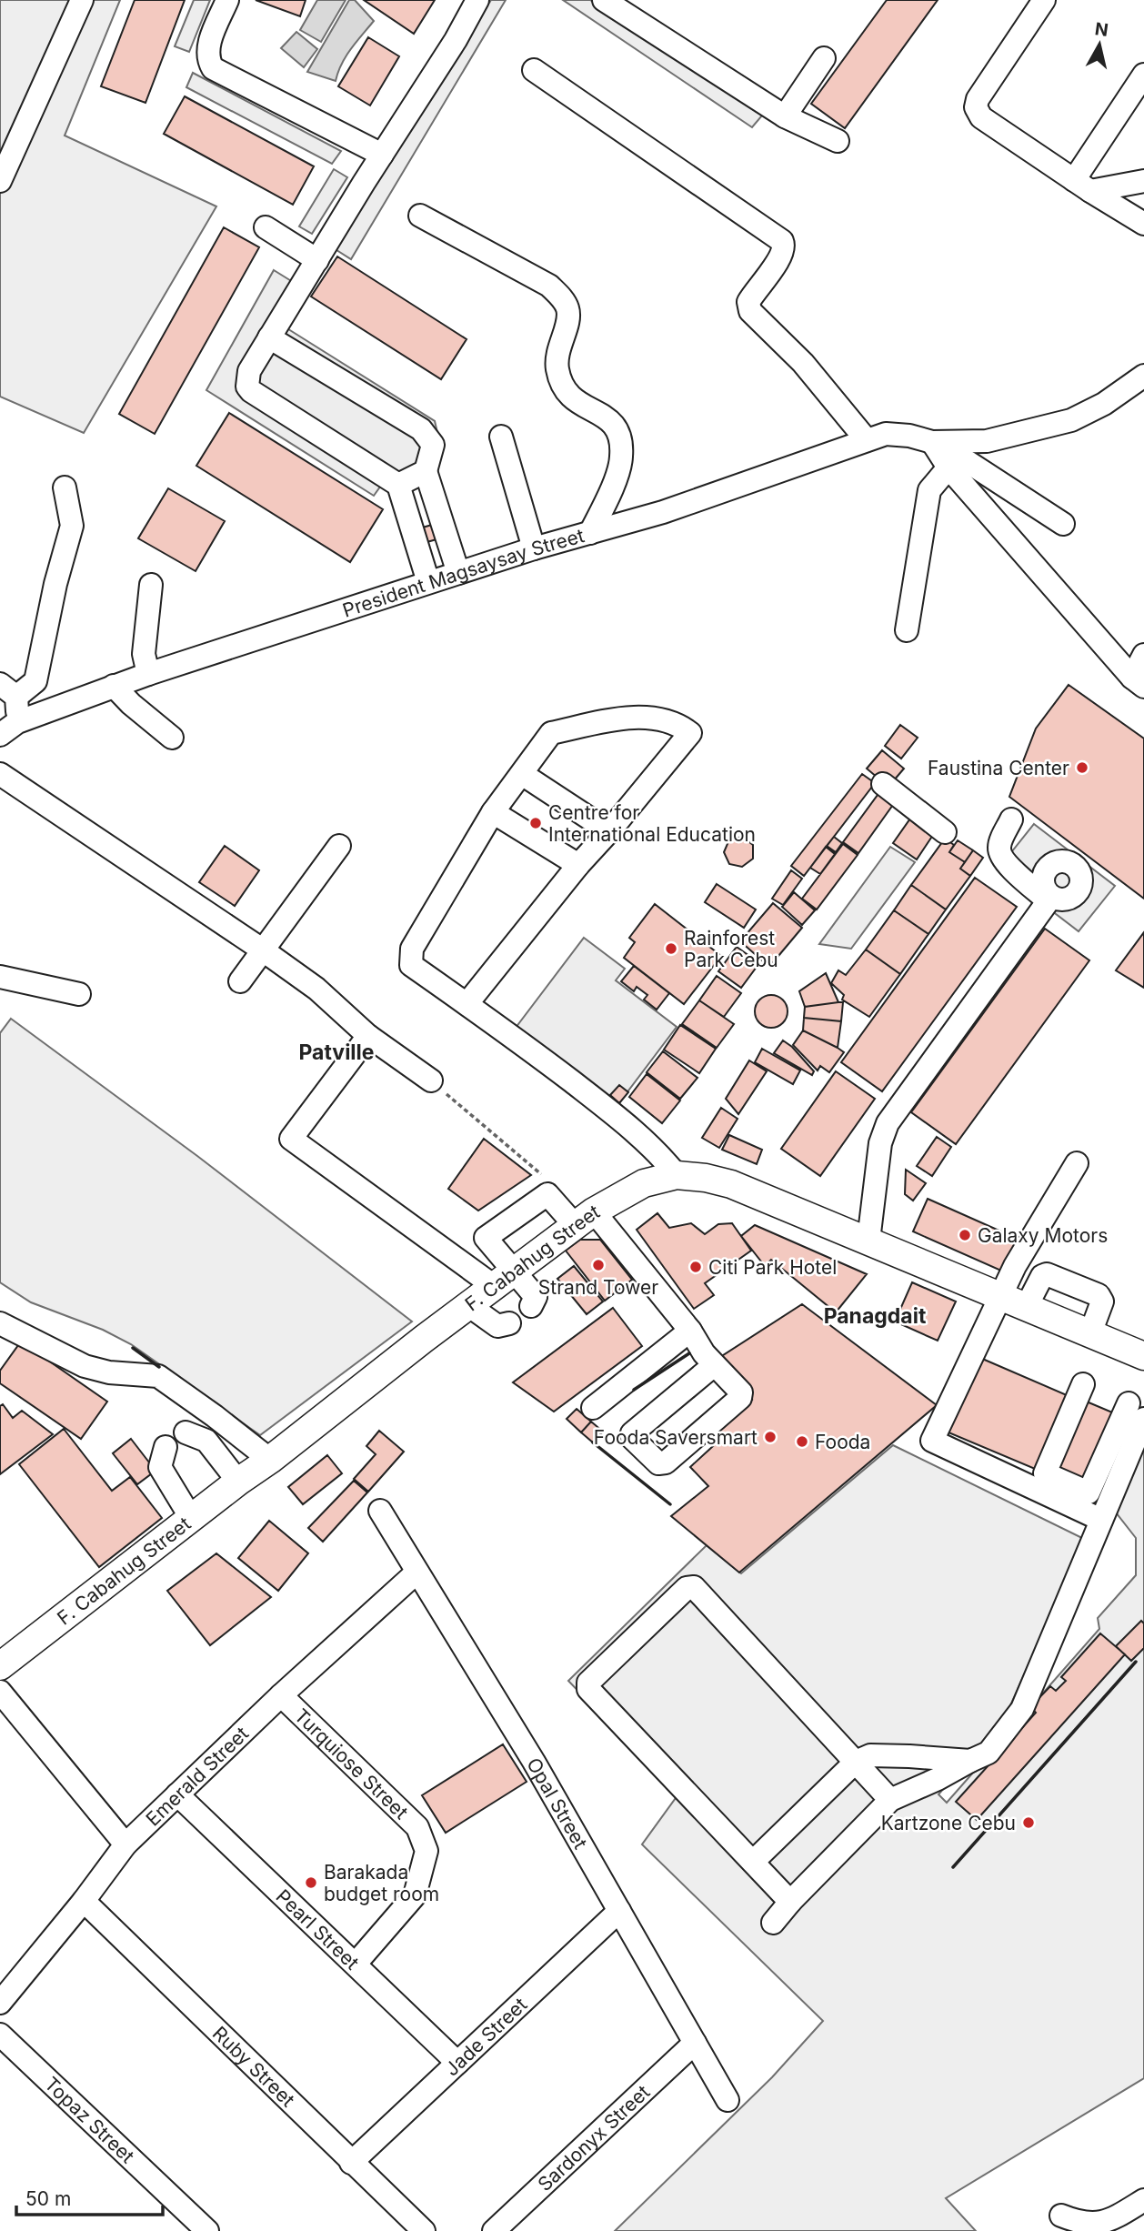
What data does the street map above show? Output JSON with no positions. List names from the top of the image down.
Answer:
{
  "streets": {
    "main road": ["F. Cabahug Street"],
    "street": [
      "President Magsaysay Street",
      "Turquiose Street",
      "Emerald Street",
      "Opal Street",
      "Pearl Street",
      "Jade Street",
      "Ruby Street",
      "Topaz Street",
      "Sardonyx Street"
    ]
  },
  "crossings": [
    ["Turquiose Street", "Emerald Street"],
    ["Turquiose Street", "Pearl Street"],
    ["Emerald Street", "Opal Street"],
    ["Emerald Street", "Pearl Street"],
    ["Emerald Street", "Ruby Street"],
    ["Opal Street", "Jade Street"],
    ["Opal Street", "Sardonyx Street"],
    ["Pearl Street", "Jade Street"],
    ["Jade Street", "Ruby Street"]
  ],
  "districts": ["Patville", "Panagdait"],
  "places": [
    "Faustina Center",
    "Centre for International Education",
    "Rainforest Park Cebu",
    "Galaxy Motors",
    "Strand Tower",
    "Citi Park Hotel",
    "Fooda Saversmart",
    "Fooda",
    "Kartzone Cebu",
    "Barakada budget room"
  ],
  "scale_bar": "50 m",
  "north": "top"
}
